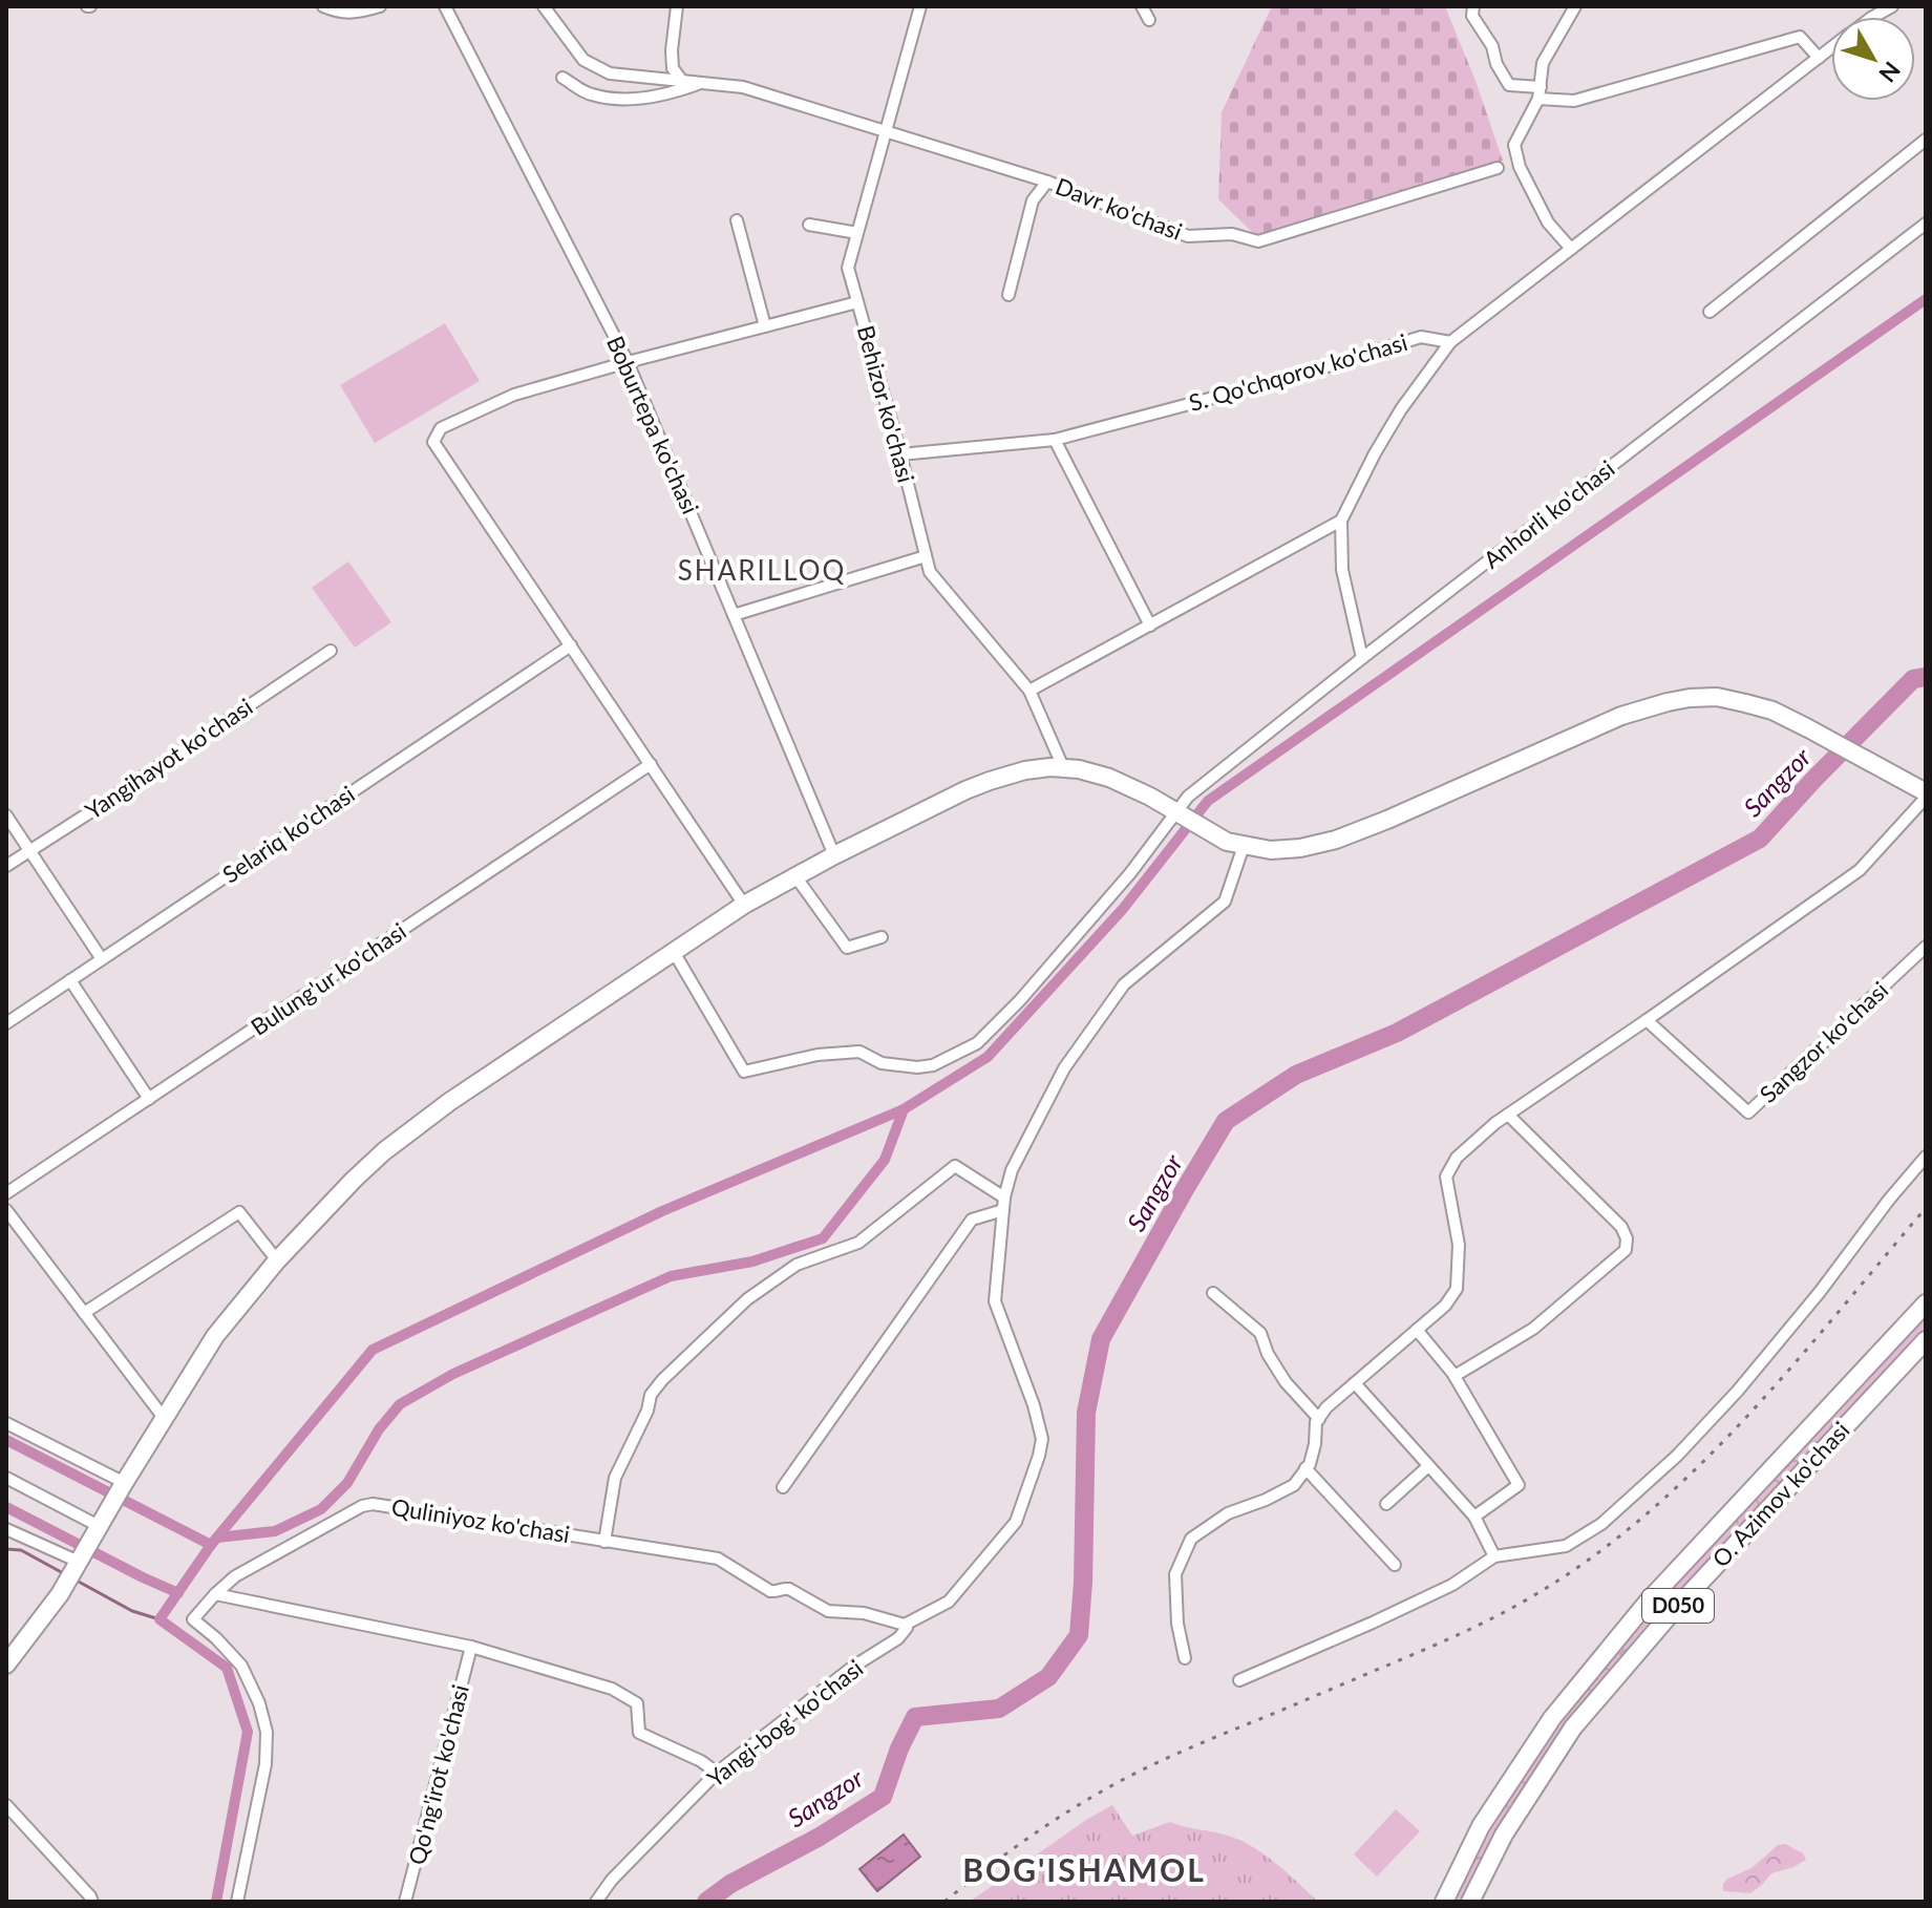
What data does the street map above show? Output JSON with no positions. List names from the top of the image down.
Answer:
{
  "streets": {
    "main road": ["O. Azimov ko'chasi", "D050"],
    "street": [
      "Davr ko'chasi",
      "S. Qo'chqorov ko'chasi",
      "Behizor ko'chasi",
      "Boburtepa ko'chasi",
      "Anhorli ko'chasi",
      "Yangihayot ko'chasi",
      "Selariq ko'chasi",
      "Bulung'ur ko'chasi",
      "Sangzor ko'chasi",
      "Quliniyoz ko'chasi",
      "Yangi-bog' ko'chasi",
      "Qo'ng'irot ko'chasi"
    ]
  },
  "crossings": [
    ["Davr ko'chasi", "Behizor ko'chasi"],
    ["S. Qo'chqorov ko'chasi", "Behizor ko'chasi"],
    ["Quliniyoz ko'chasi", "Yangi-bog' ko'chasi"]
  ],
  "districts": ["SHARILLOQ", "BOG'ISHAMOL"],
  "water": ["Sangzor"],
  "north": "bottom right"
}
